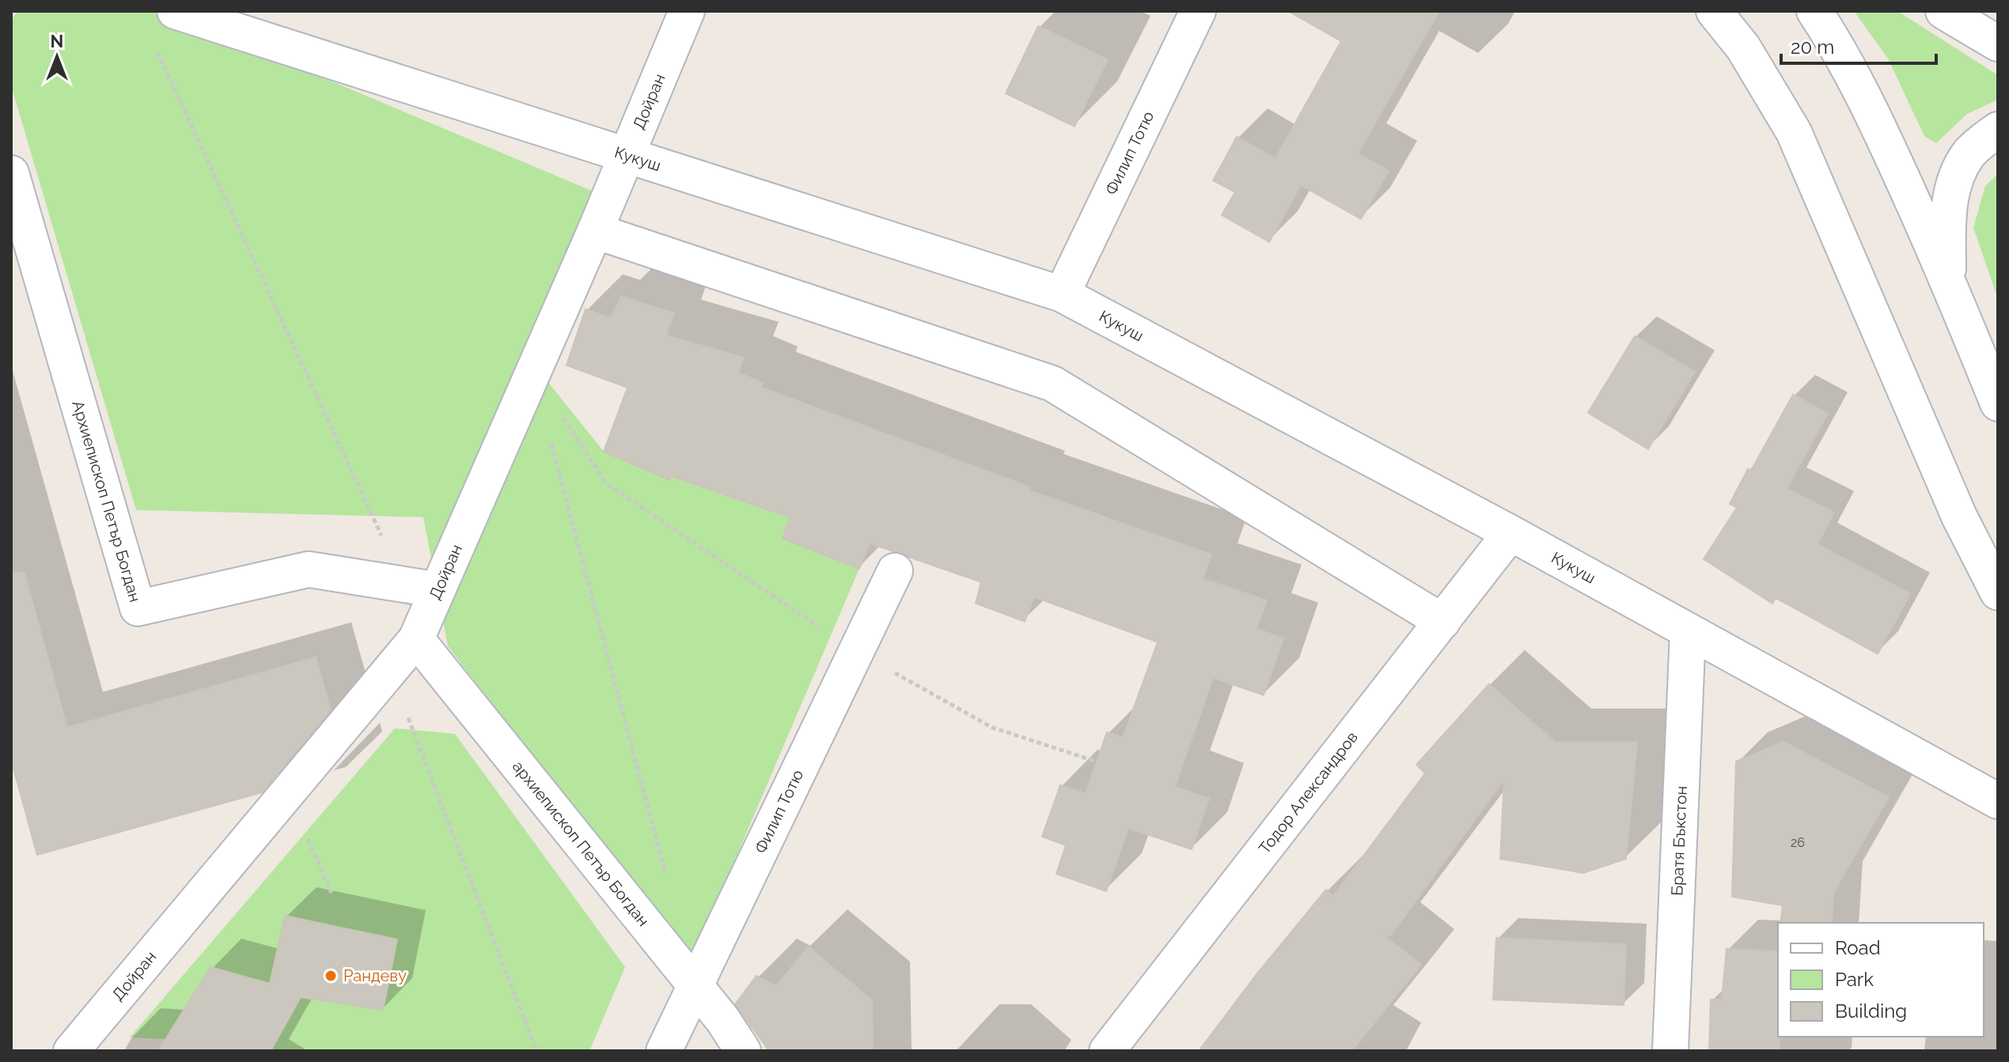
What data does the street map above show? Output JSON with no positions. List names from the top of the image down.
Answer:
{
  "streets": {
    "street": [
      "Дойран",
      "Филип Тотю",
      "Кукуш",
      "Архиепископ Петър Богдан",
      "Тодор Александров",
      "Братя Бъкстон",
      "архиепископ Петър Богдан"
    ]
  },
  "crossings": [
    ["Дойран", "Кукуш"],
    ["Дойран", "Архиепископ Петър Богдан"],
    ["Дойран", "архиепископ Петър Богдан"],
    ["Филип Тотю", "Кукуш"],
    ["Филип Тотю", "архиепископ Петър Богдан"],
    ["Кукуш", "Тодор Александров"],
    ["Кукуш", "Братя Бъкстон"]
  ],
  "places": ["Рандеву"],
  "house_numbers": ["26"],
  "legend": ["Road", "Park", "Building"],
  "scale_bar": "20 m",
  "north": "top"
}
